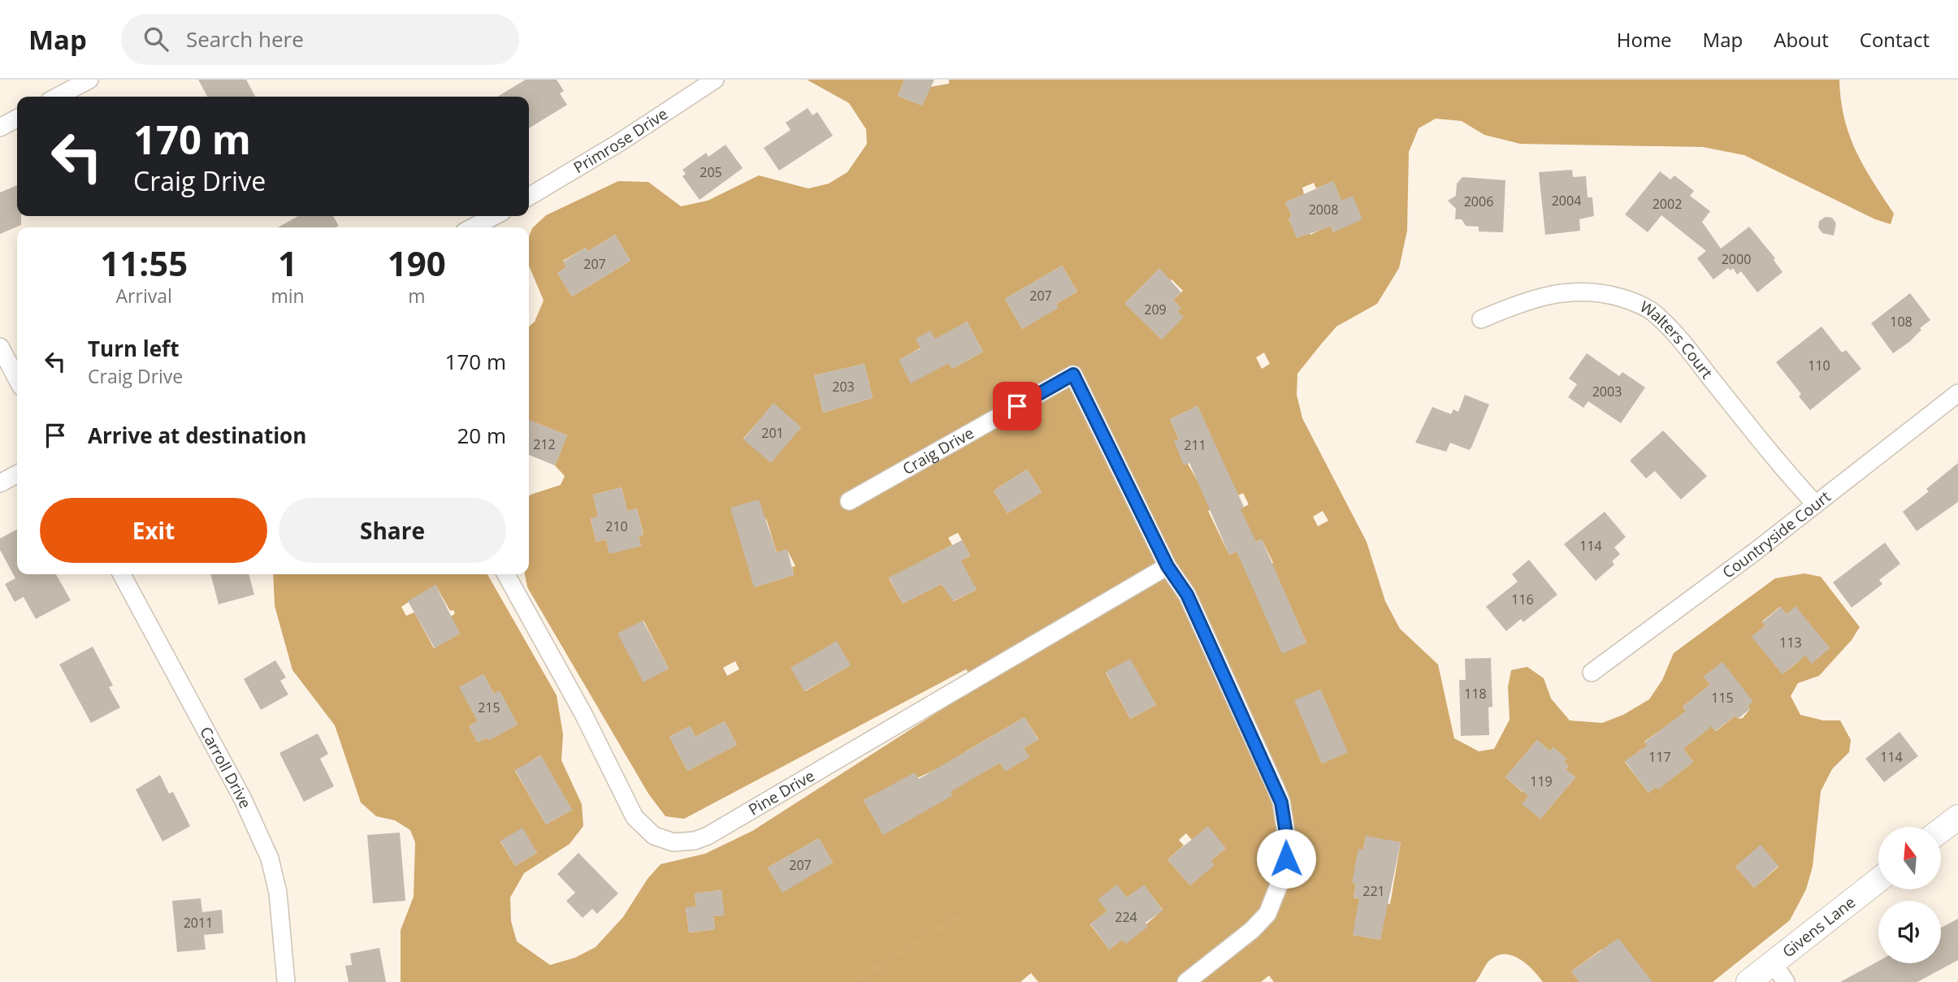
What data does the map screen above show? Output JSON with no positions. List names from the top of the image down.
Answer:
{
  "streets": {
    "street": [
      "Primrose Drive",
      "Walters Court",
      "Craig Drive",
      "Countryside Court",
      "Carroll Drive",
      "Pine Drive",
      "Givens Lane"
    ]
  },
  "crossings": [
    ["Walters Court", "Countryside Court"],
    ["Craig Drive", "Pine Drive"]
  ],
  "house_numbers": [
    "205",
    "2004",
    "2006",
    "2002",
    "2008",
    "2000",
    "207",
    "207",
    "209",
    "108",
    "110",
    "203",
    "2003",
    "201",
    "212",
    "211",
    "210",
    "114",
    "116",
    "113",
    "118",
    "115",
    "215",
    "117",
    "114",
    "119",
    "207",
    "221",
    "224",
    "2011"
  ],
  "north": "top",
  "page": {
    "header": "Map",
    "search": "Search here",
    "nav": [
      "Home",
      "Map",
      "About",
      "Contact"
    ],
    "turn": ["170 m", "Craig Drive"],
    "eta": [
      "11:55",
      "Arrival",
      "1",
      "min",
      "190",
      "m"
    ],
    "list": [
      {
        "name": "Turn left",
        "note": "Craig Drive",
        "value": "170 m"
      },
      {
        "name": "Arrive at destination",
        "value": "20 m"
      }
    ],
    "buttons": ["Exit", "Share"]
  }
}
